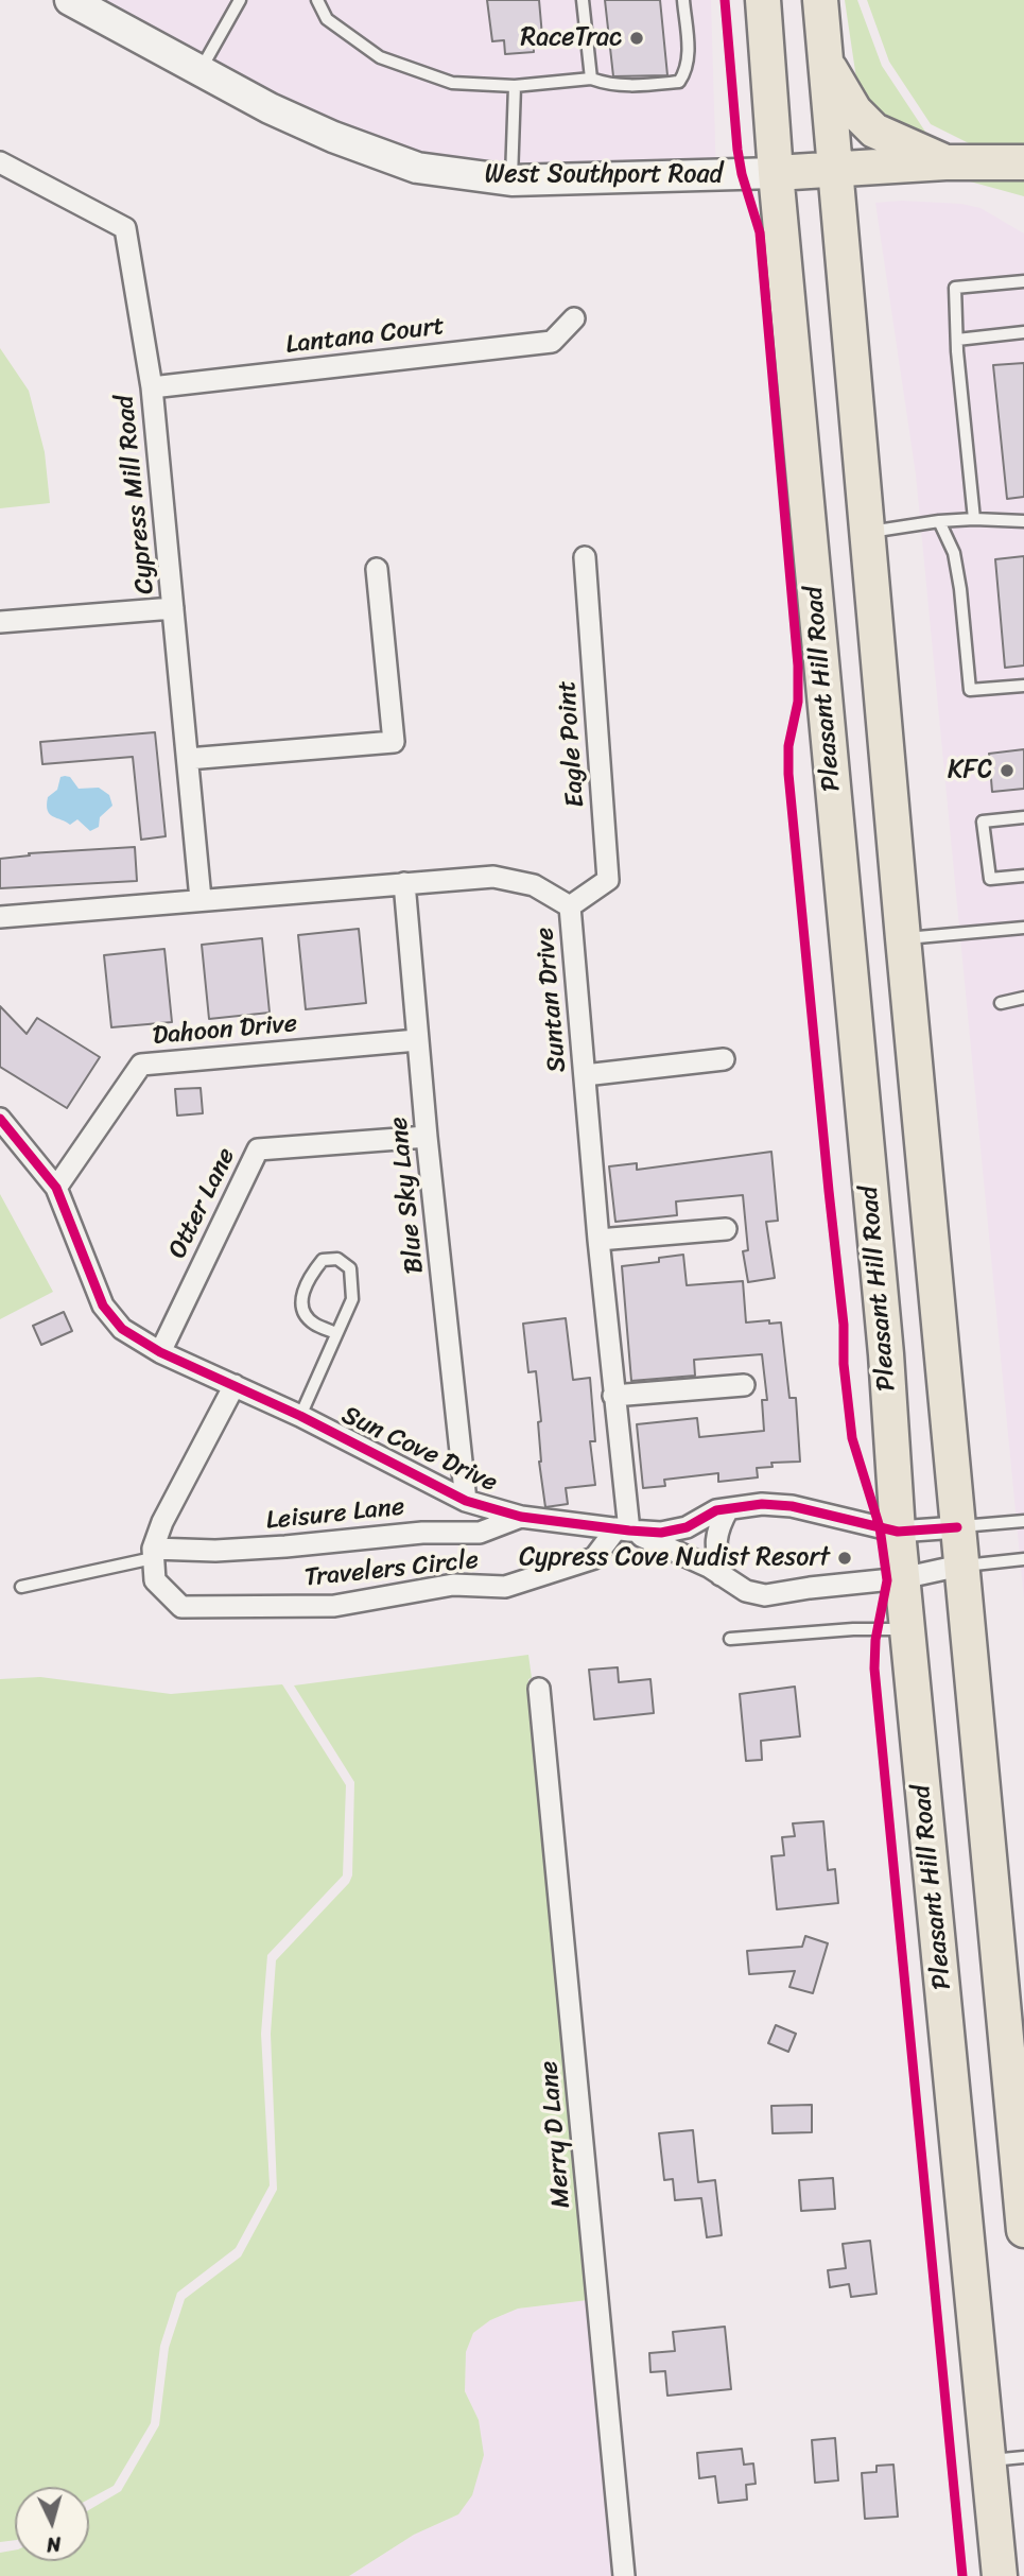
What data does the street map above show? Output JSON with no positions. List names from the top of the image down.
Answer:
{
  "streets": {
    "main road": ["Pleasant Hill Road"],
    "street": [
      "West Southport Road",
      "Lantana Court",
      "Cypress Mill Road",
      "Eagle Point",
      "Suntan Drive",
      "Dahoon Drive",
      "Blue Sky Lane",
      "Otter Lane",
      "Sun Cove Drive",
      "Leisure Lane",
      "Travelers Circle",
      "Merry D Lane"
    ]
  },
  "crossings": [
    ["West Southport Road", "Pleasant Hill Road"],
    ["Lantana Court", "Cypress Mill Road"],
    ["Cypress Mill Road", "Suntan Drive"],
    ["Pleasant Hill Road", "Sun Cove Drive"],
    ["Eagle Point", "Suntan Drive"],
    ["Suntan Drive", "Blue Sky Lane"],
    ["Suntan Drive", "Sun Cove Drive"],
    ["Suntan Drive", "Travelers Circle"],
    ["Dahoon Drive", "Blue Sky Lane"],
    ["Dahoon Drive", "Sun Cove Drive"],
    ["Blue Sky Lane", "Otter Lane"],
    ["Blue Sky Lane", "Sun Cove Drive"],
    ["Otter Lane", "Sun Cove Drive"],
    ["Sun Cove Drive", "Leisure Lane"],
    ["Sun Cove Drive", "Travelers Circle"],
    ["Leisure Lane", "Travelers Circle"]
  ],
  "places": ["RaceTrac", "KFC", "Cypress Cove Nudist Resort"],
  "north": "bottom"
}
